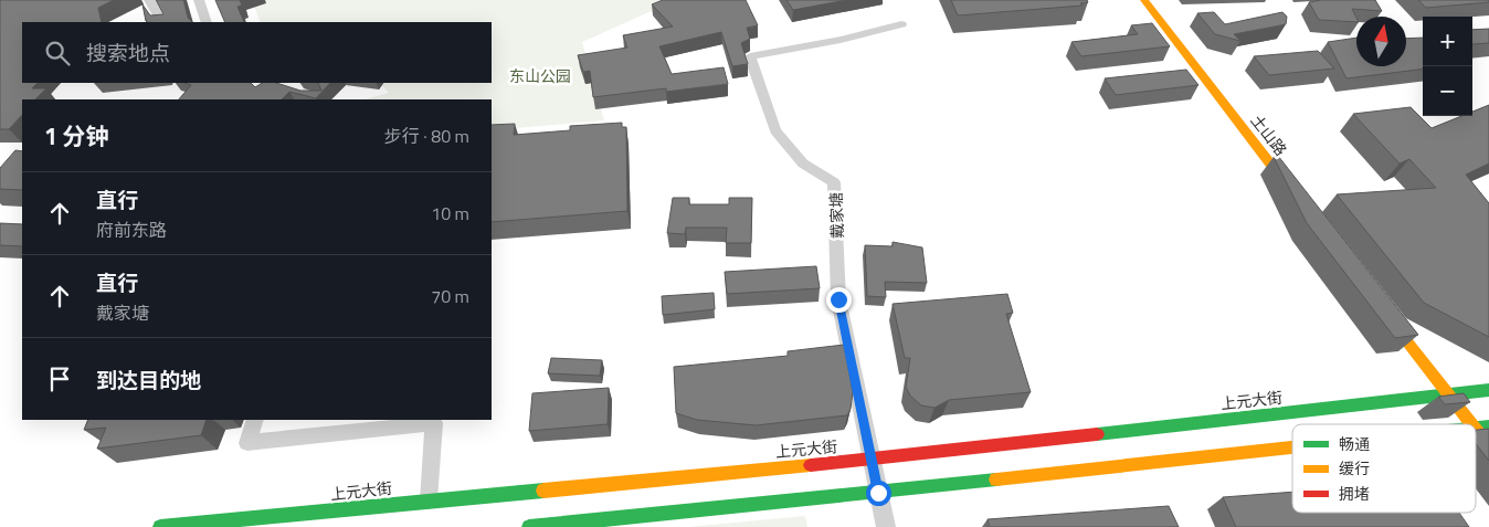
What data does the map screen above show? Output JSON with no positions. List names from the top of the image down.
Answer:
{
  "streets": {
    "main road": ["土山路", "上元大街"],
    "street": ["戴家塘"]
  },
  "crossings": [
    ["戴家塘", "上元大街"]
  ],
  "parks": ["东山公园"],
  "legend": ["畅通", "缓行", "拥堵"],
  "north": "top",
  "page": {
    "map_buttons": ["+", "−"],
    "search": "搜索地点",
    "heading": ["1 分钟", "步行 · 80 m"],
    "list": [
      ["直行", "府前东路", "10 m"],
      ["直行", "戴家塘", "70 m"],
      "到达目的地"
    ]
  }
}
